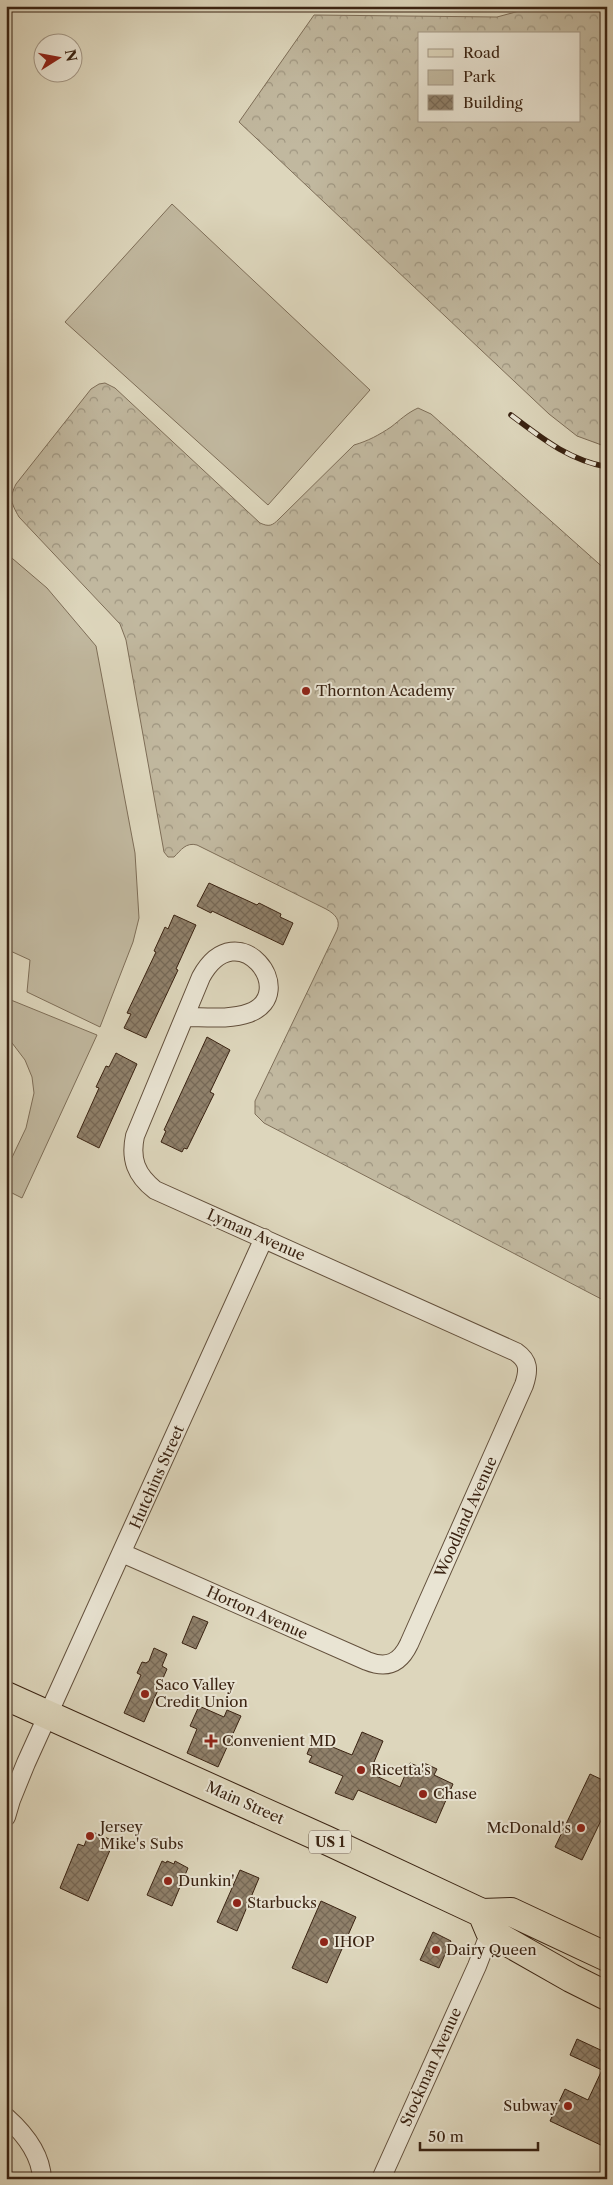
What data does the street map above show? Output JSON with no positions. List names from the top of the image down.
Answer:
{
  "streets": {
    "main road": ["Main Street", "US 1"],
    "street": [
      "Lyman Avenue",
      "Hutchins Street",
      "Woodland Avenue",
      "Horton Avenue",
      "Stockman Avenue"
    ]
  },
  "crossings": [
    ["Lyman Avenue", "Hutchins Street"],
    ["Lyman Avenue", "Woodland Avenue"],
    ["Hutchins Street", "Horton Avenue"],
    ["Hutchins Street", "Main Street"],
    ["Woodland Avenue", "Horton Avenue"],
    ["Main Street", "Stockman Avenue"]
  ],
  "places": {
    "other": [
      "Thornton Academy",
      "Saco Valley Credit Union",
      "Ricetta's",
      "Chase",
      "McDonald's",
      "Jersey Mike's Subs",
      "Dunkin'",
      "Starbucks",
      "IHOP",
      "Dairy Queen",
      "Subway"
    ],
    "health": ["Convenient MD"]
  },
  "legend": ["Road", "Park", "Building"],
  "scale_bar": "50 m",
  "north": "right"
}
